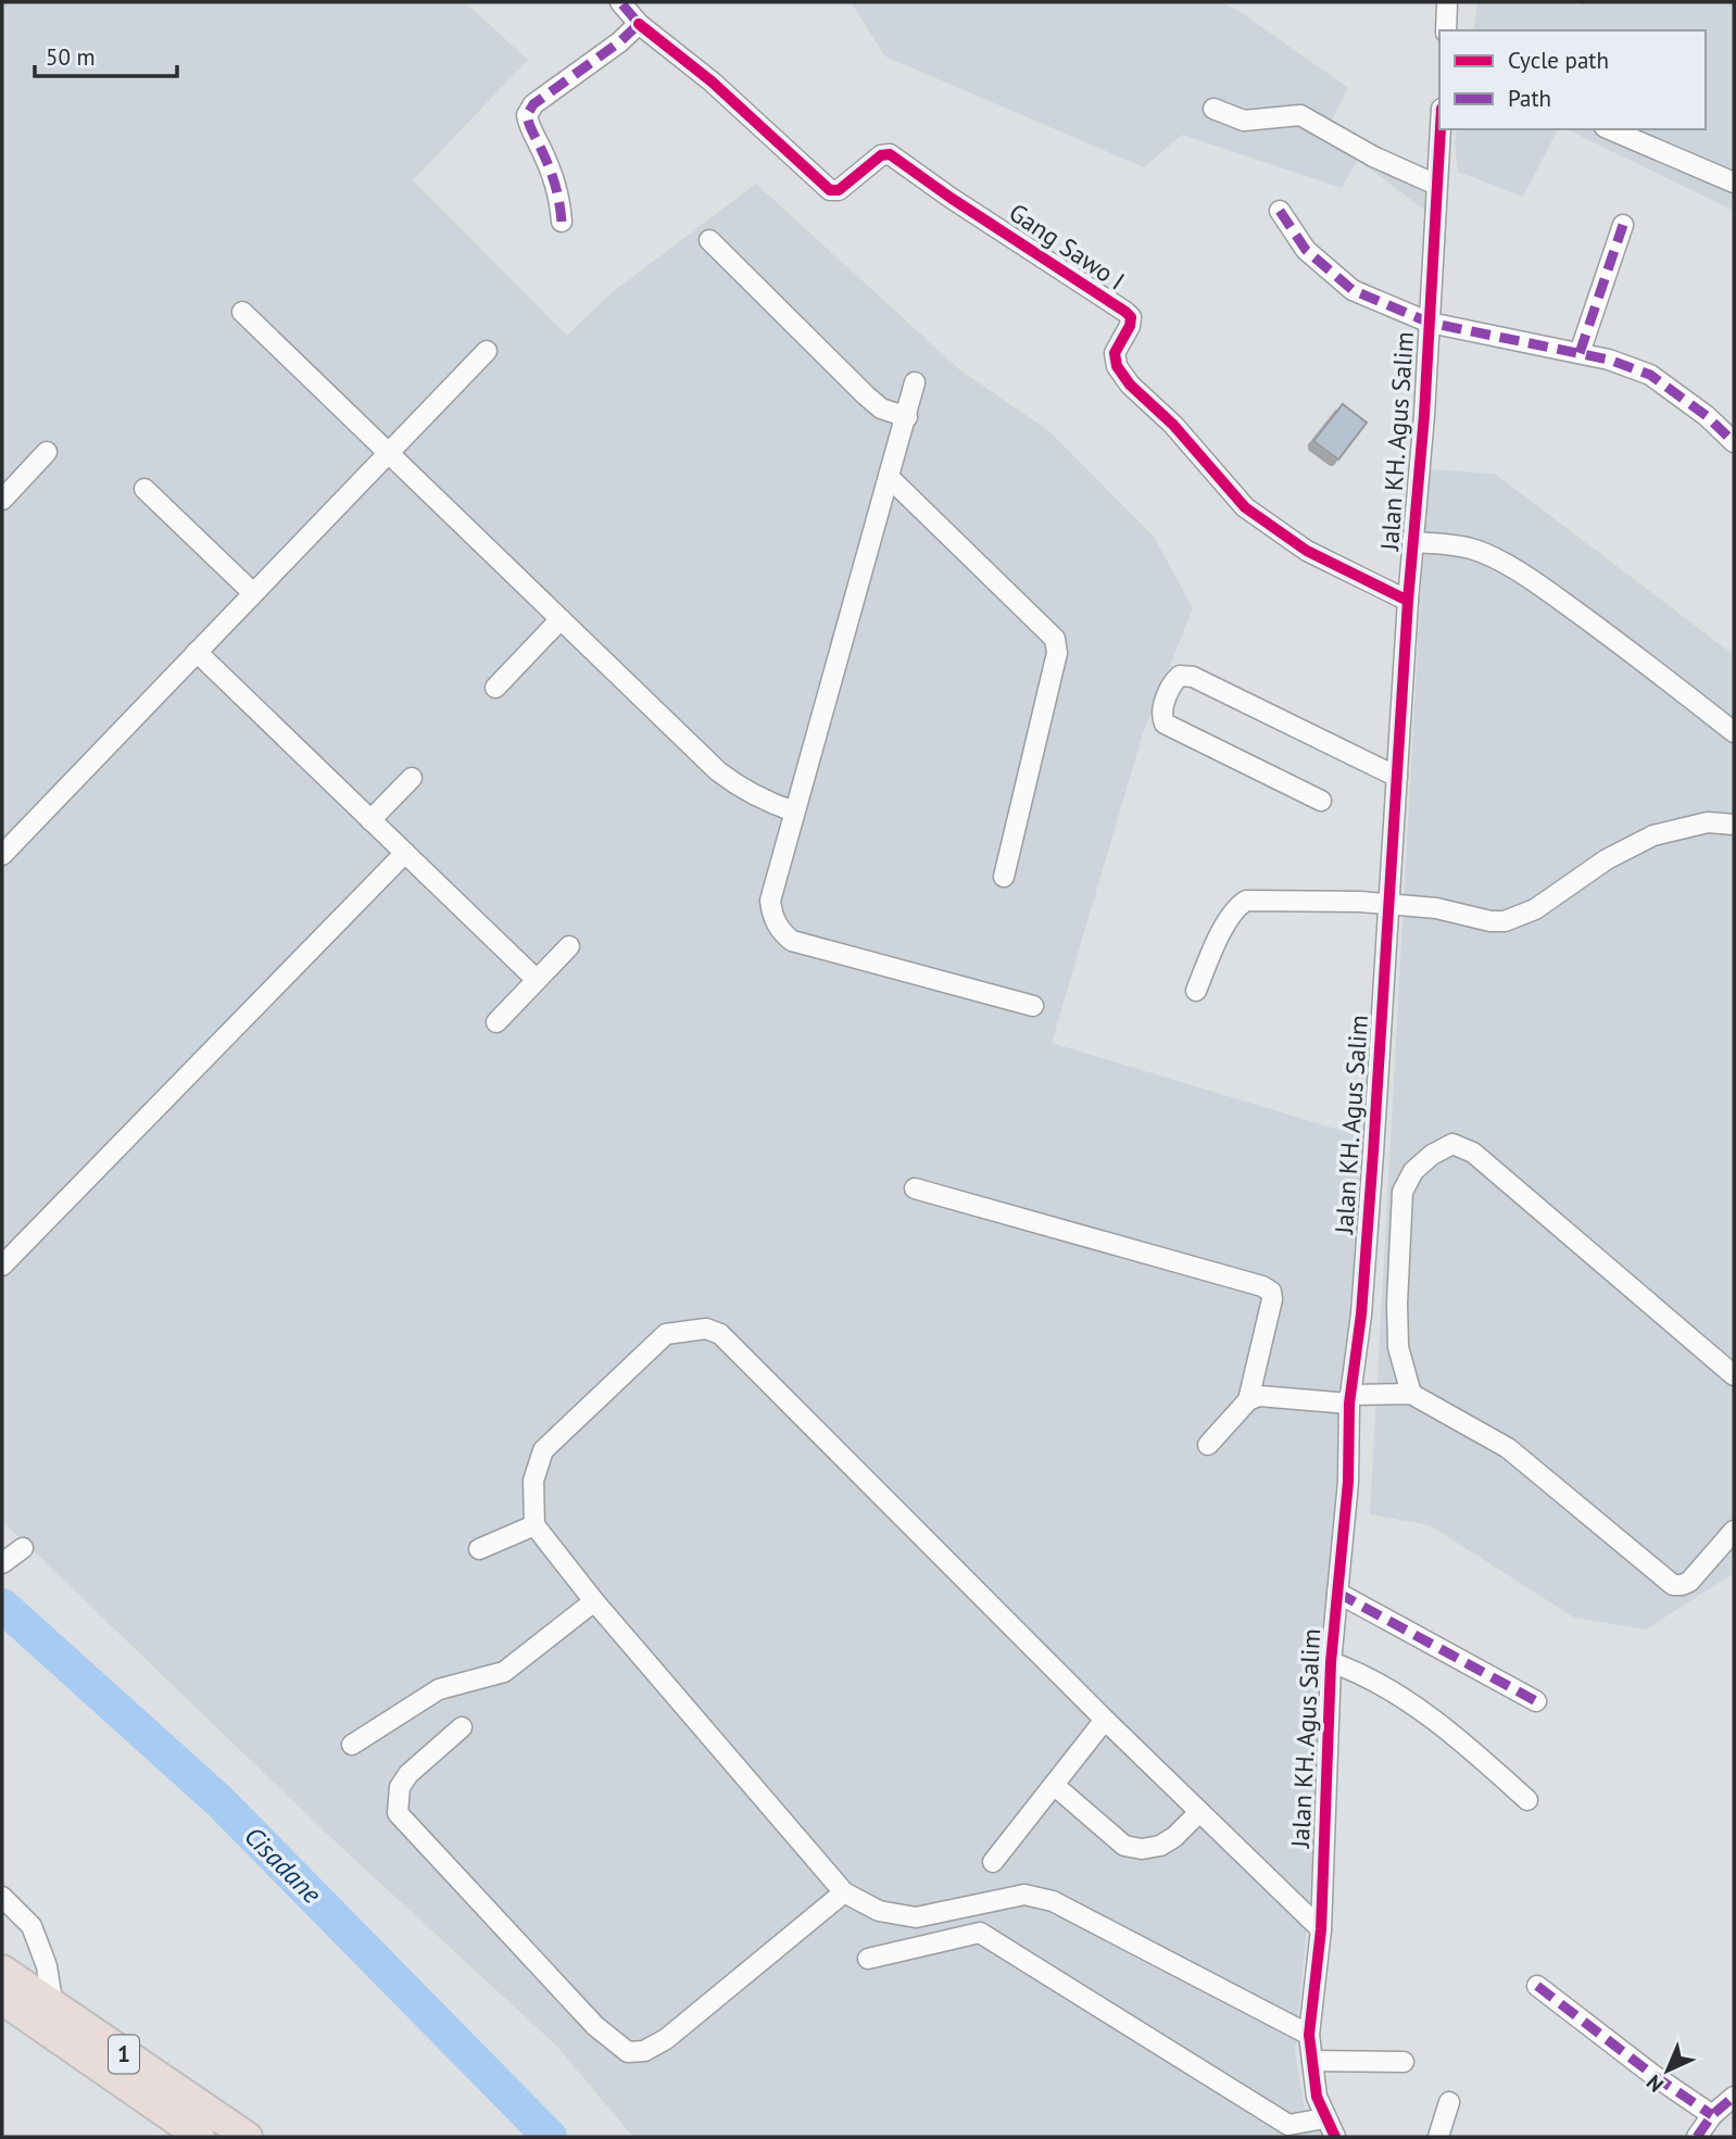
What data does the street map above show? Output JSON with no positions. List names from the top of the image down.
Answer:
{
  "streets": {
    "highway": ["1"],
    "street": ["Gang Sawo I", "Jalan KH. Agus Salim"]
  },
  "crossings": [
    ["Gang Sawo I", "Jalan KH. Agus Salim"]
  ],
  "water": ["Cisadane"],
  "legend": ["Cycle path", "Path"],
  "scale_bar": "50 m",
  "north": "bottom left"
}
